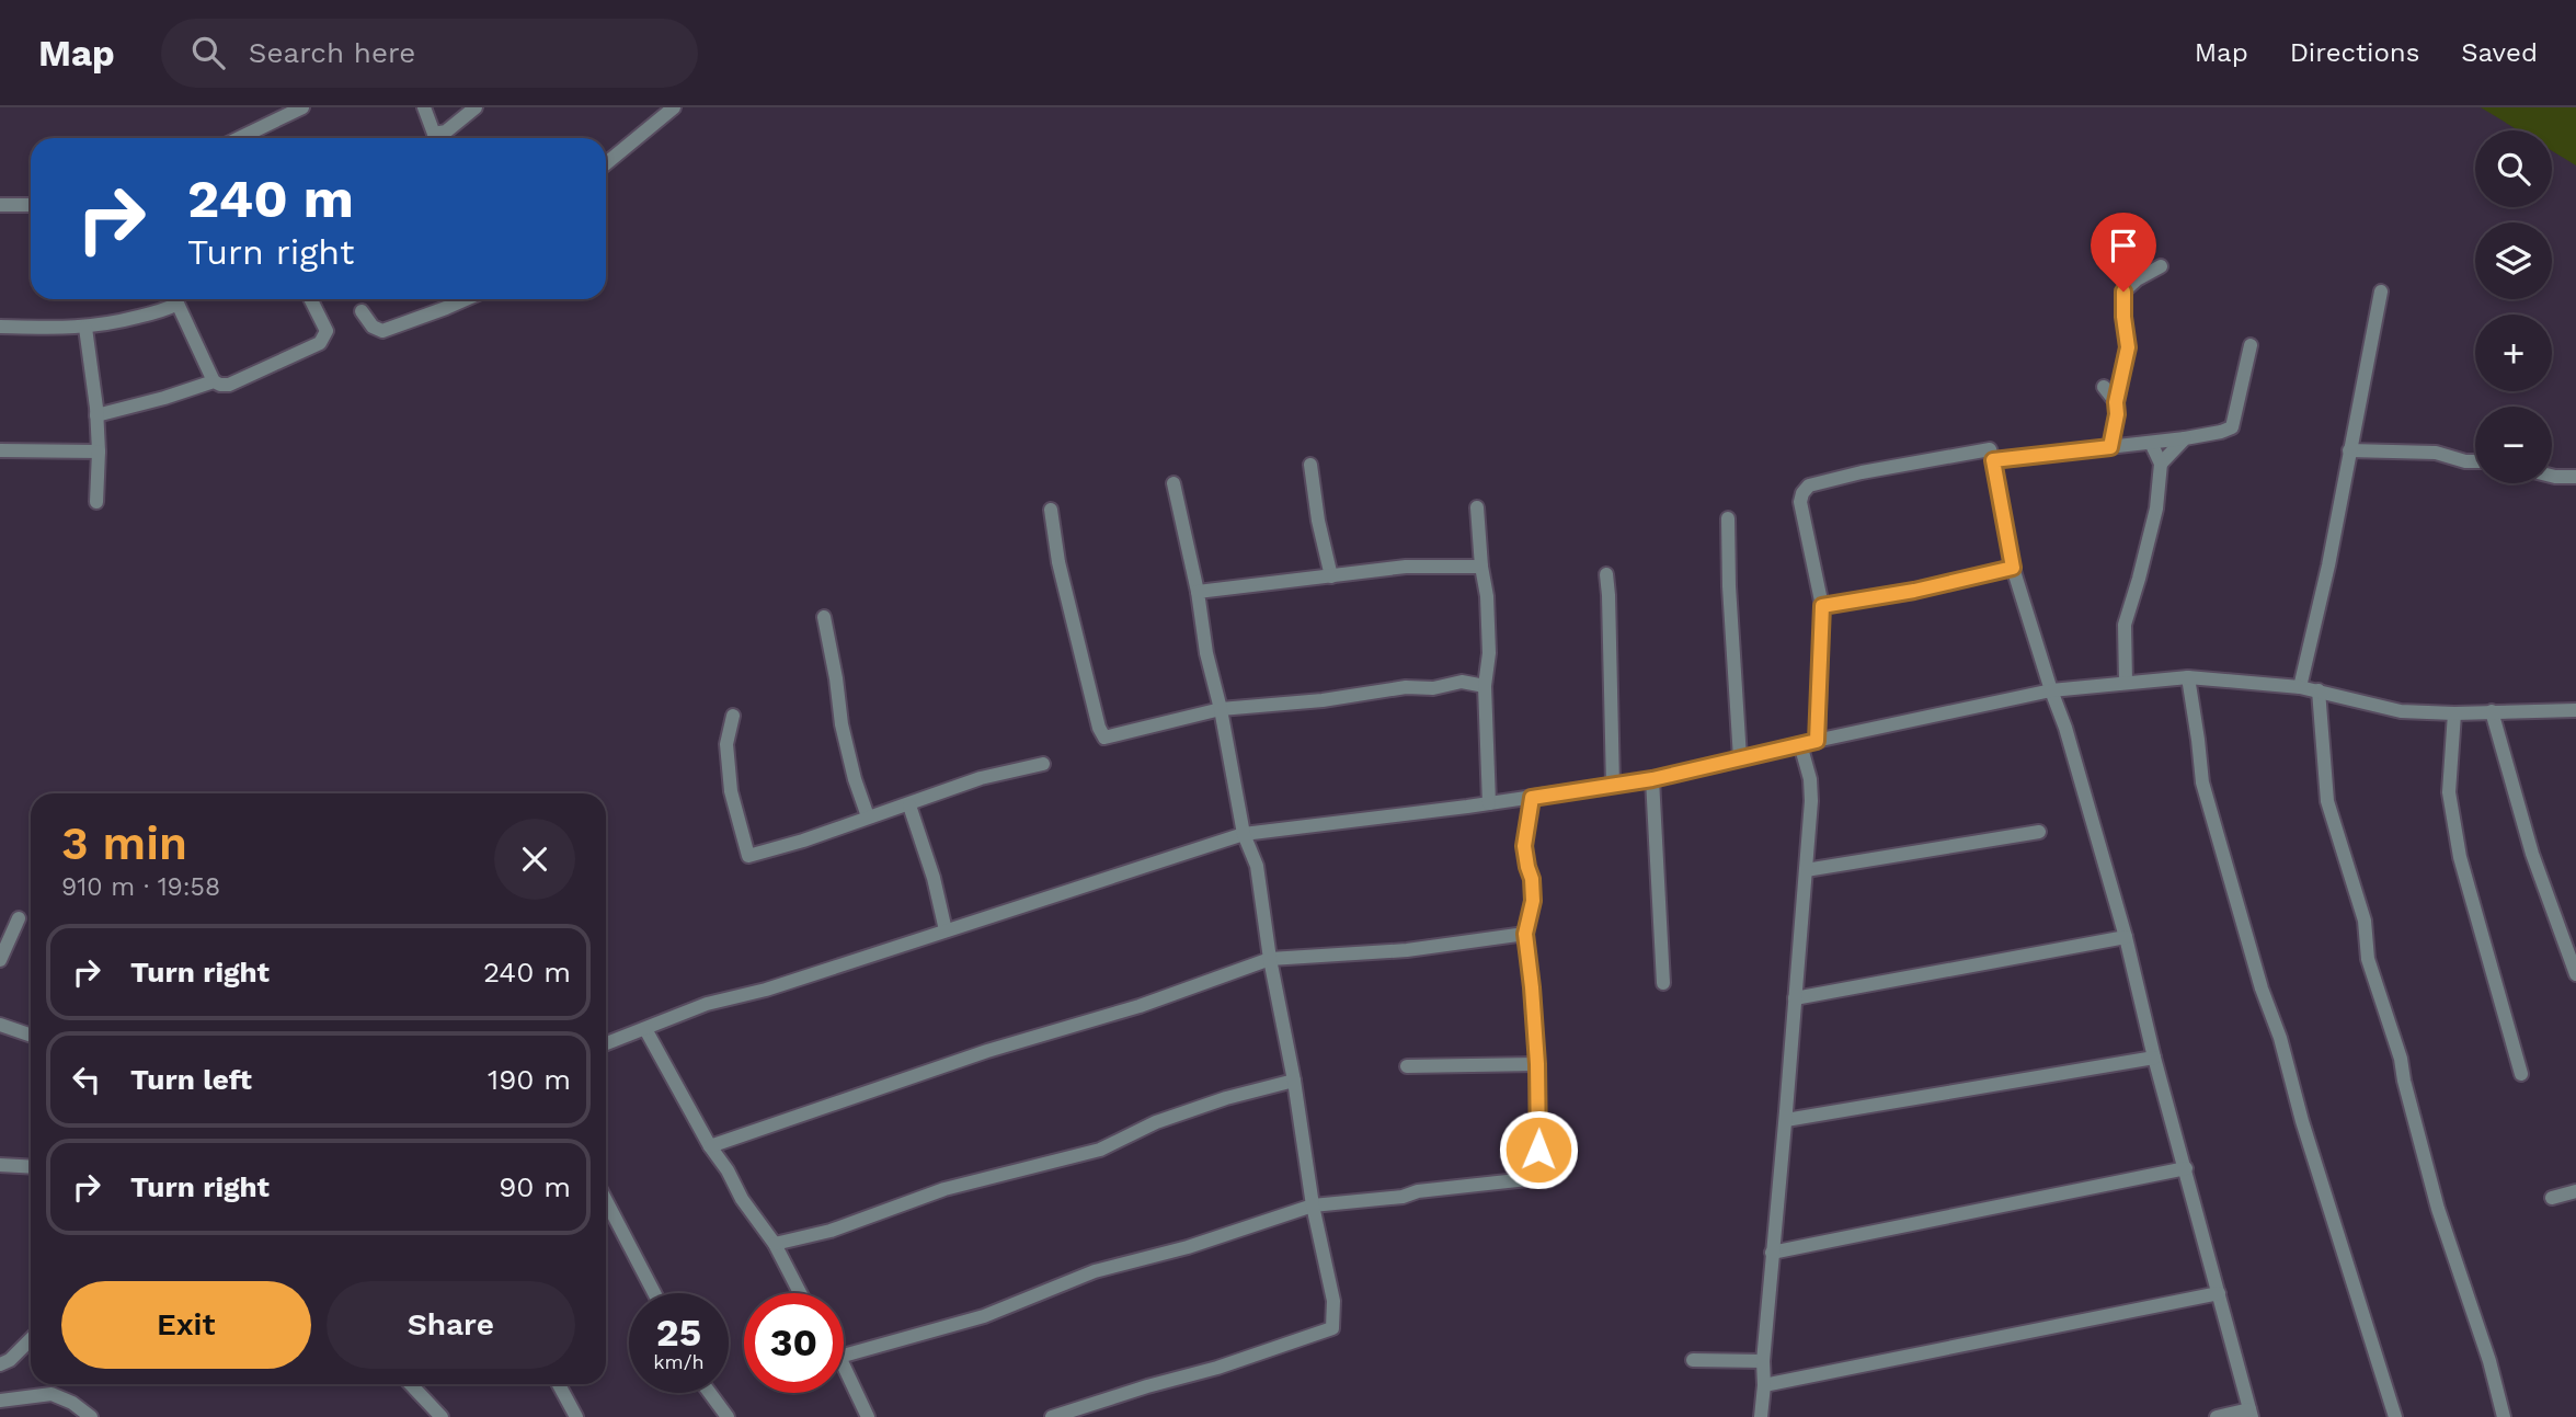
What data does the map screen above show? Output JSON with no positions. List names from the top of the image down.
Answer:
{
  "page": {
    "header": "Map",
    "search": "Search here",
    "nav": ["Map", "Directions", "Saved"],
    "map_buttons": ["+", "−"],
    "turn": ["240 m", "Turn right"],
    "heading": ["3 min", "910 m · 19:58"],
    "list": [
      {
        "name": "Turn right",
        "value": "240 m"
      },
      {
        "name": "Turn left",
        "value": "190 m"
      },
      {
        "name": "Turn right",
        "value": "90 m"
      }
    ],
    "buttons": ["Exit", "Share"],
    "speed": "25 km/h",
    "limit": "30"
  }
}
